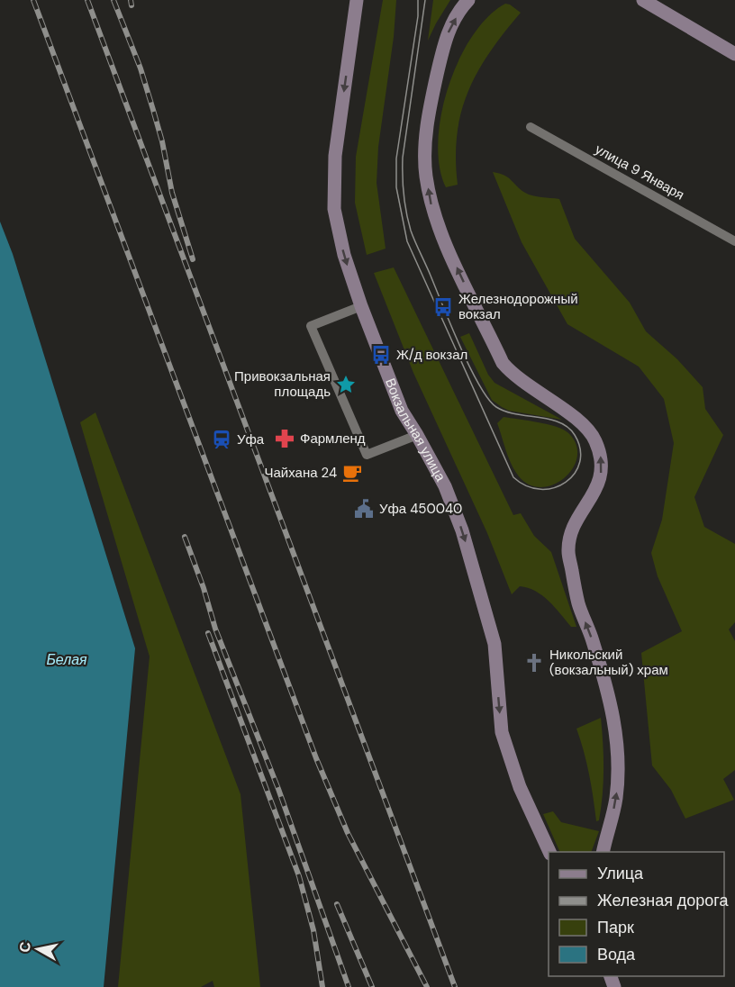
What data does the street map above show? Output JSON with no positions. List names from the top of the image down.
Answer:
{
  "streets": {
    "street": ["улица 9 Января", "Вокзальная улица"]
  },
  "water": ["Белая"],
  "places": {
    "bus stop": ["Железнодорожный вокзал", "Ж/д вокзал"],
    "place": ["Привокзальная площадь"],
    "pharmacy": ["Фармленд"],
    "station": ["Уфа"],
    "cafe": ["Чайхана 24"],
    "public building": ["Уфа 450040"],
    "church": ["Никольский (вокзальный) храм"]
  },
  "legend": [
    "Улица",
    "Железная дорога",
    "Парк",
    "Вода"
  ],
  "north": "left"
}
